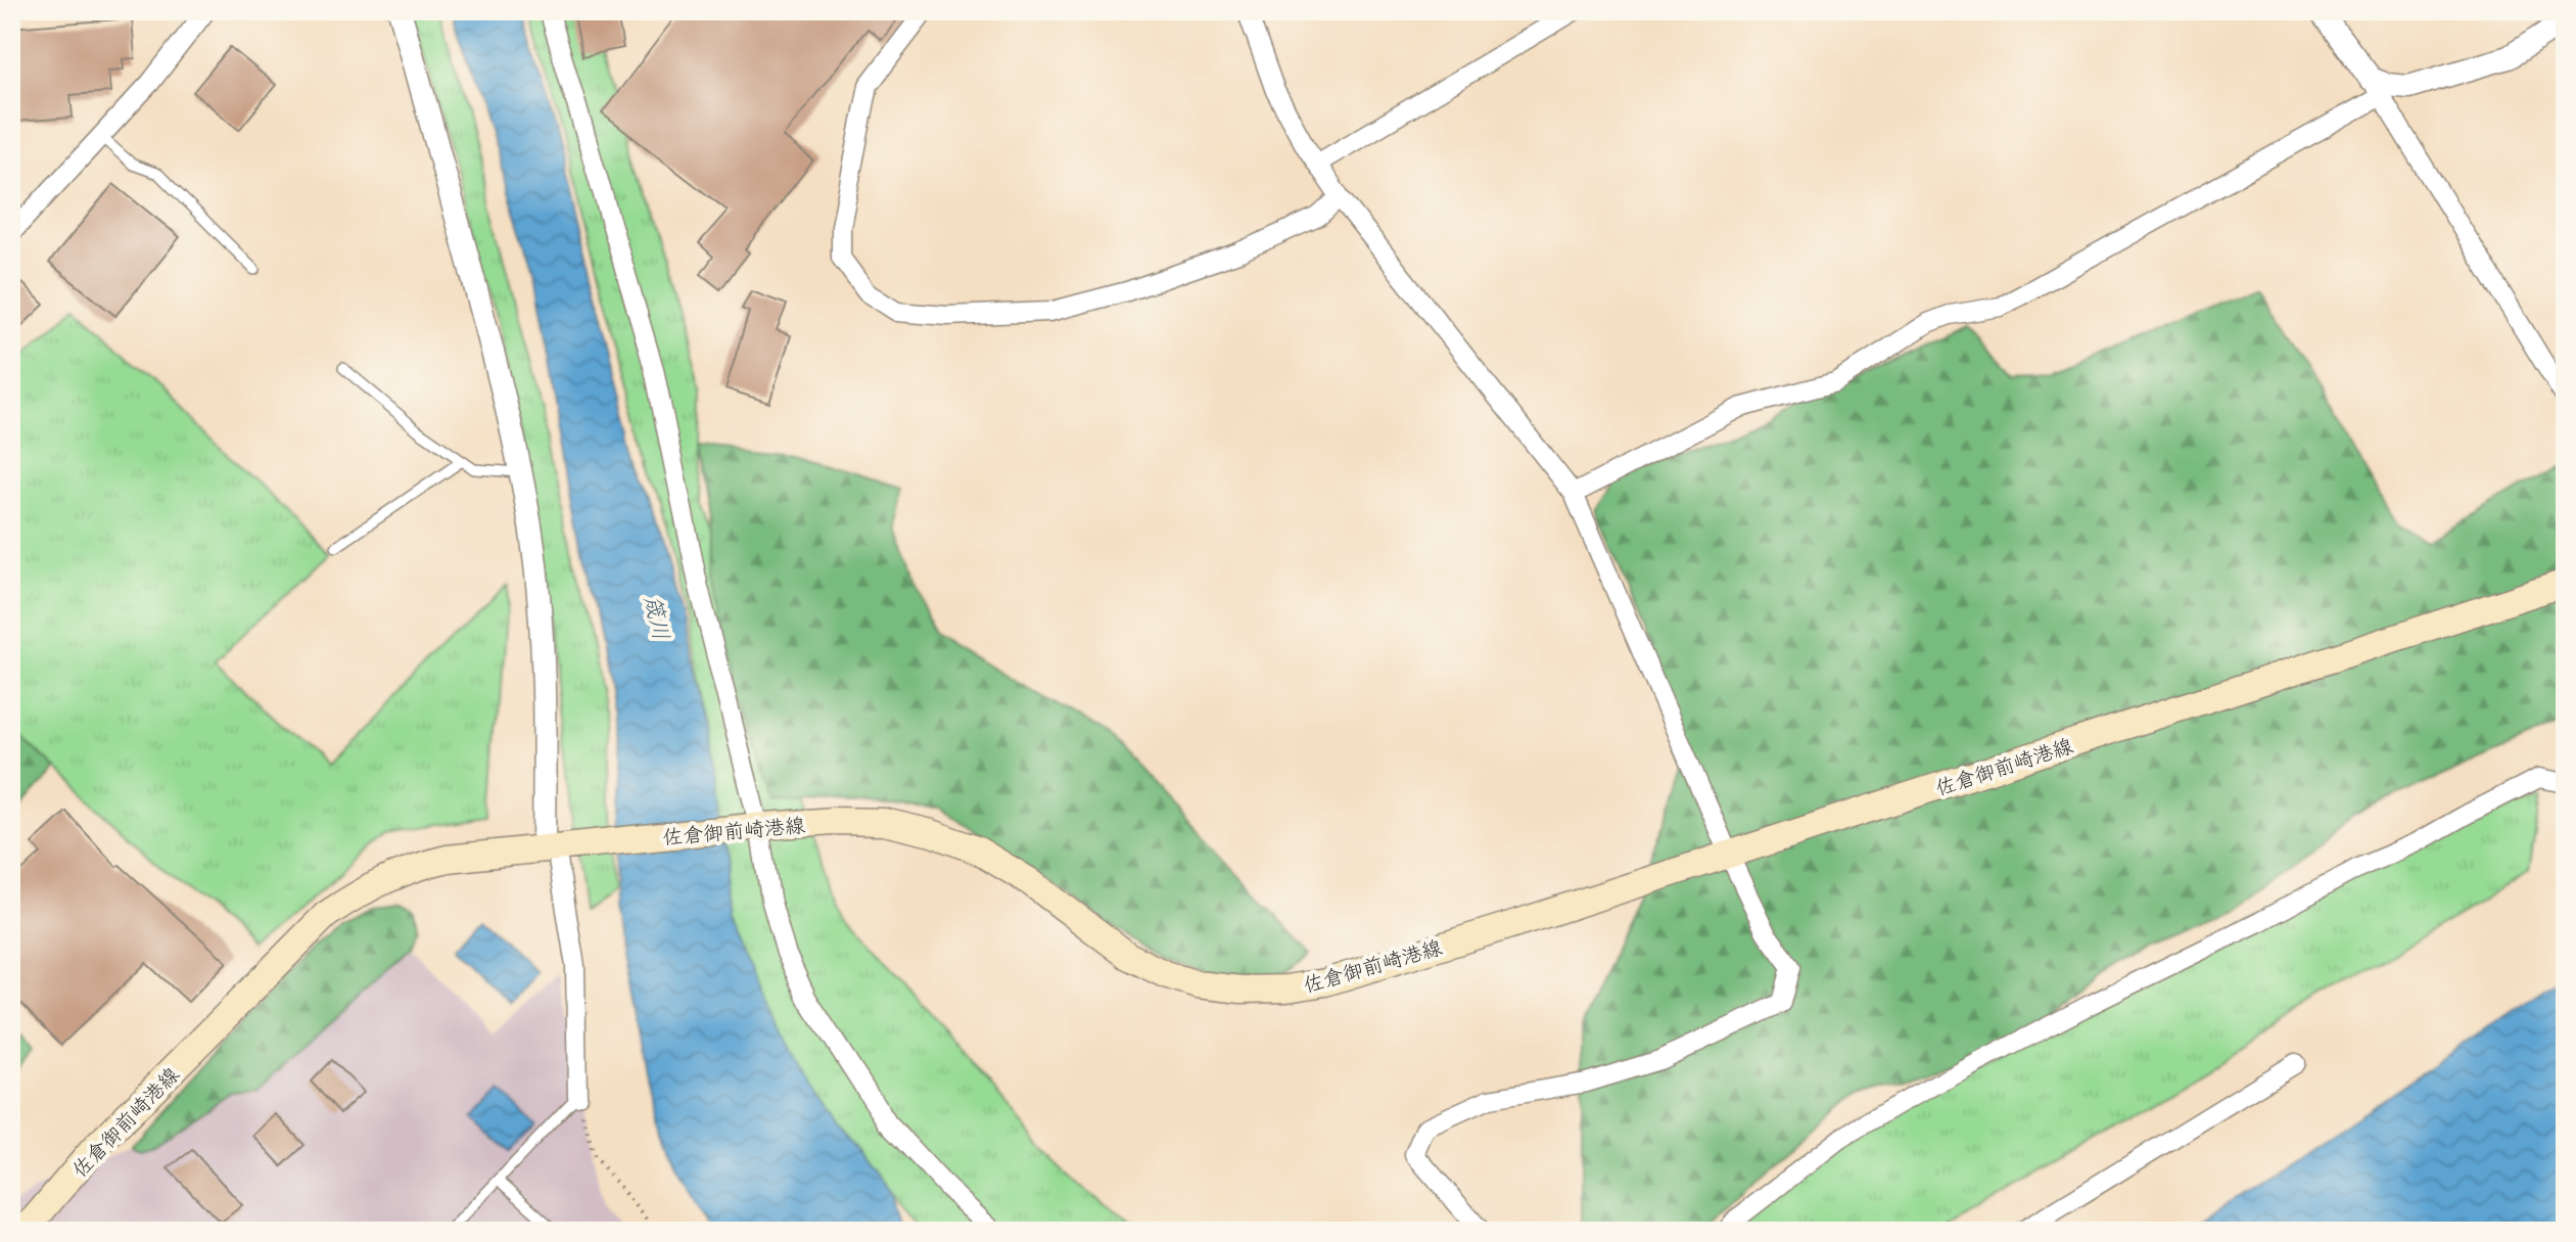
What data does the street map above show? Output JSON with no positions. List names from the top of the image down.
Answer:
{
  "streets": {
    "main road": ["佐倉御前崎港線"]
  },
  "water": ["筬川"]
}
